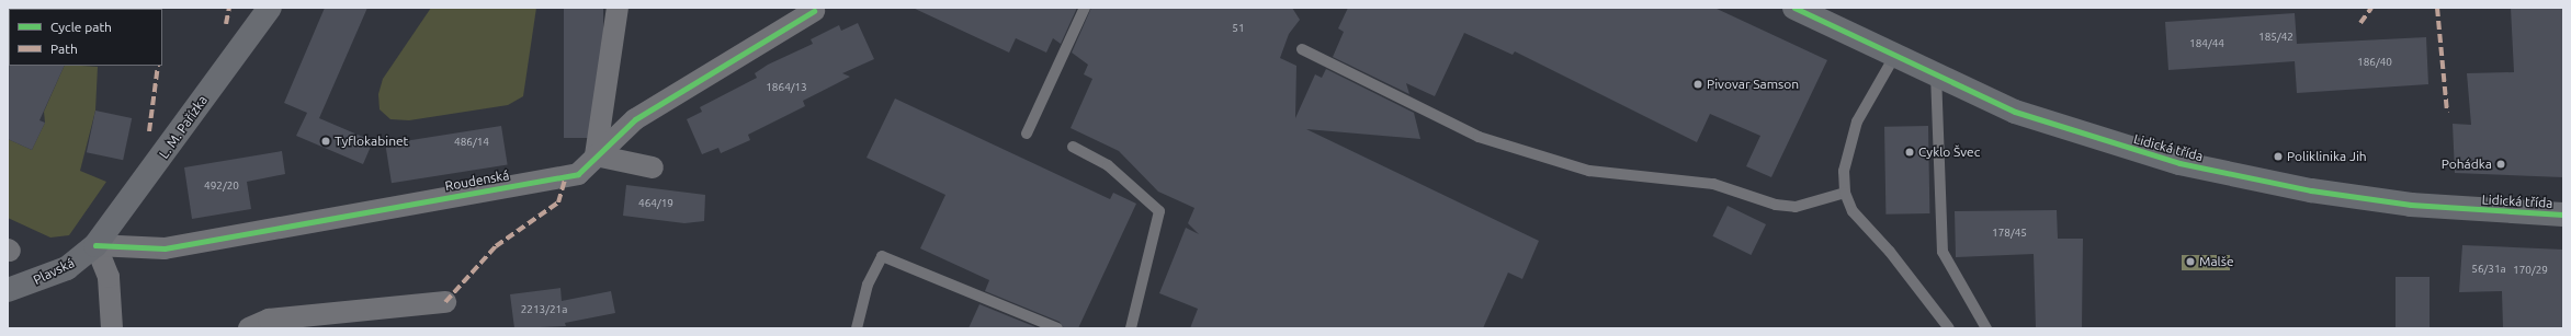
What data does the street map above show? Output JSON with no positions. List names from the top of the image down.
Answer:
{
  "streets": {
    "street": [
      "L. M. Pařízka",
      "Lidická třída",
      "Roudenská",
      "Plavská"
    ]
  },
  "crossings": [
    ["L. M. Pařízka", "Roudenská"],
    ["L. M. Pařízka", "Plavská"],
    ["Roudenská", "Plavská"]
  ],
  "places": [
    "Pivovar Samson",
    "Tyflokabinet",
    "Cyklo Švec",
    "Poliklinika Jih",
    "Pohádka",
    "Malše"
  ],
  "house_numbers": [
    "51",
    "185/42",
    "184/44",
    "186/40",
    "1864/13",
    "486/14",
    "492/20",
    "464/19",
    "178/45",
    "56/31a",
    "170/29",
    "2213/21a"
  ],
  "legend": ["Cycle path", "Path"]
}
